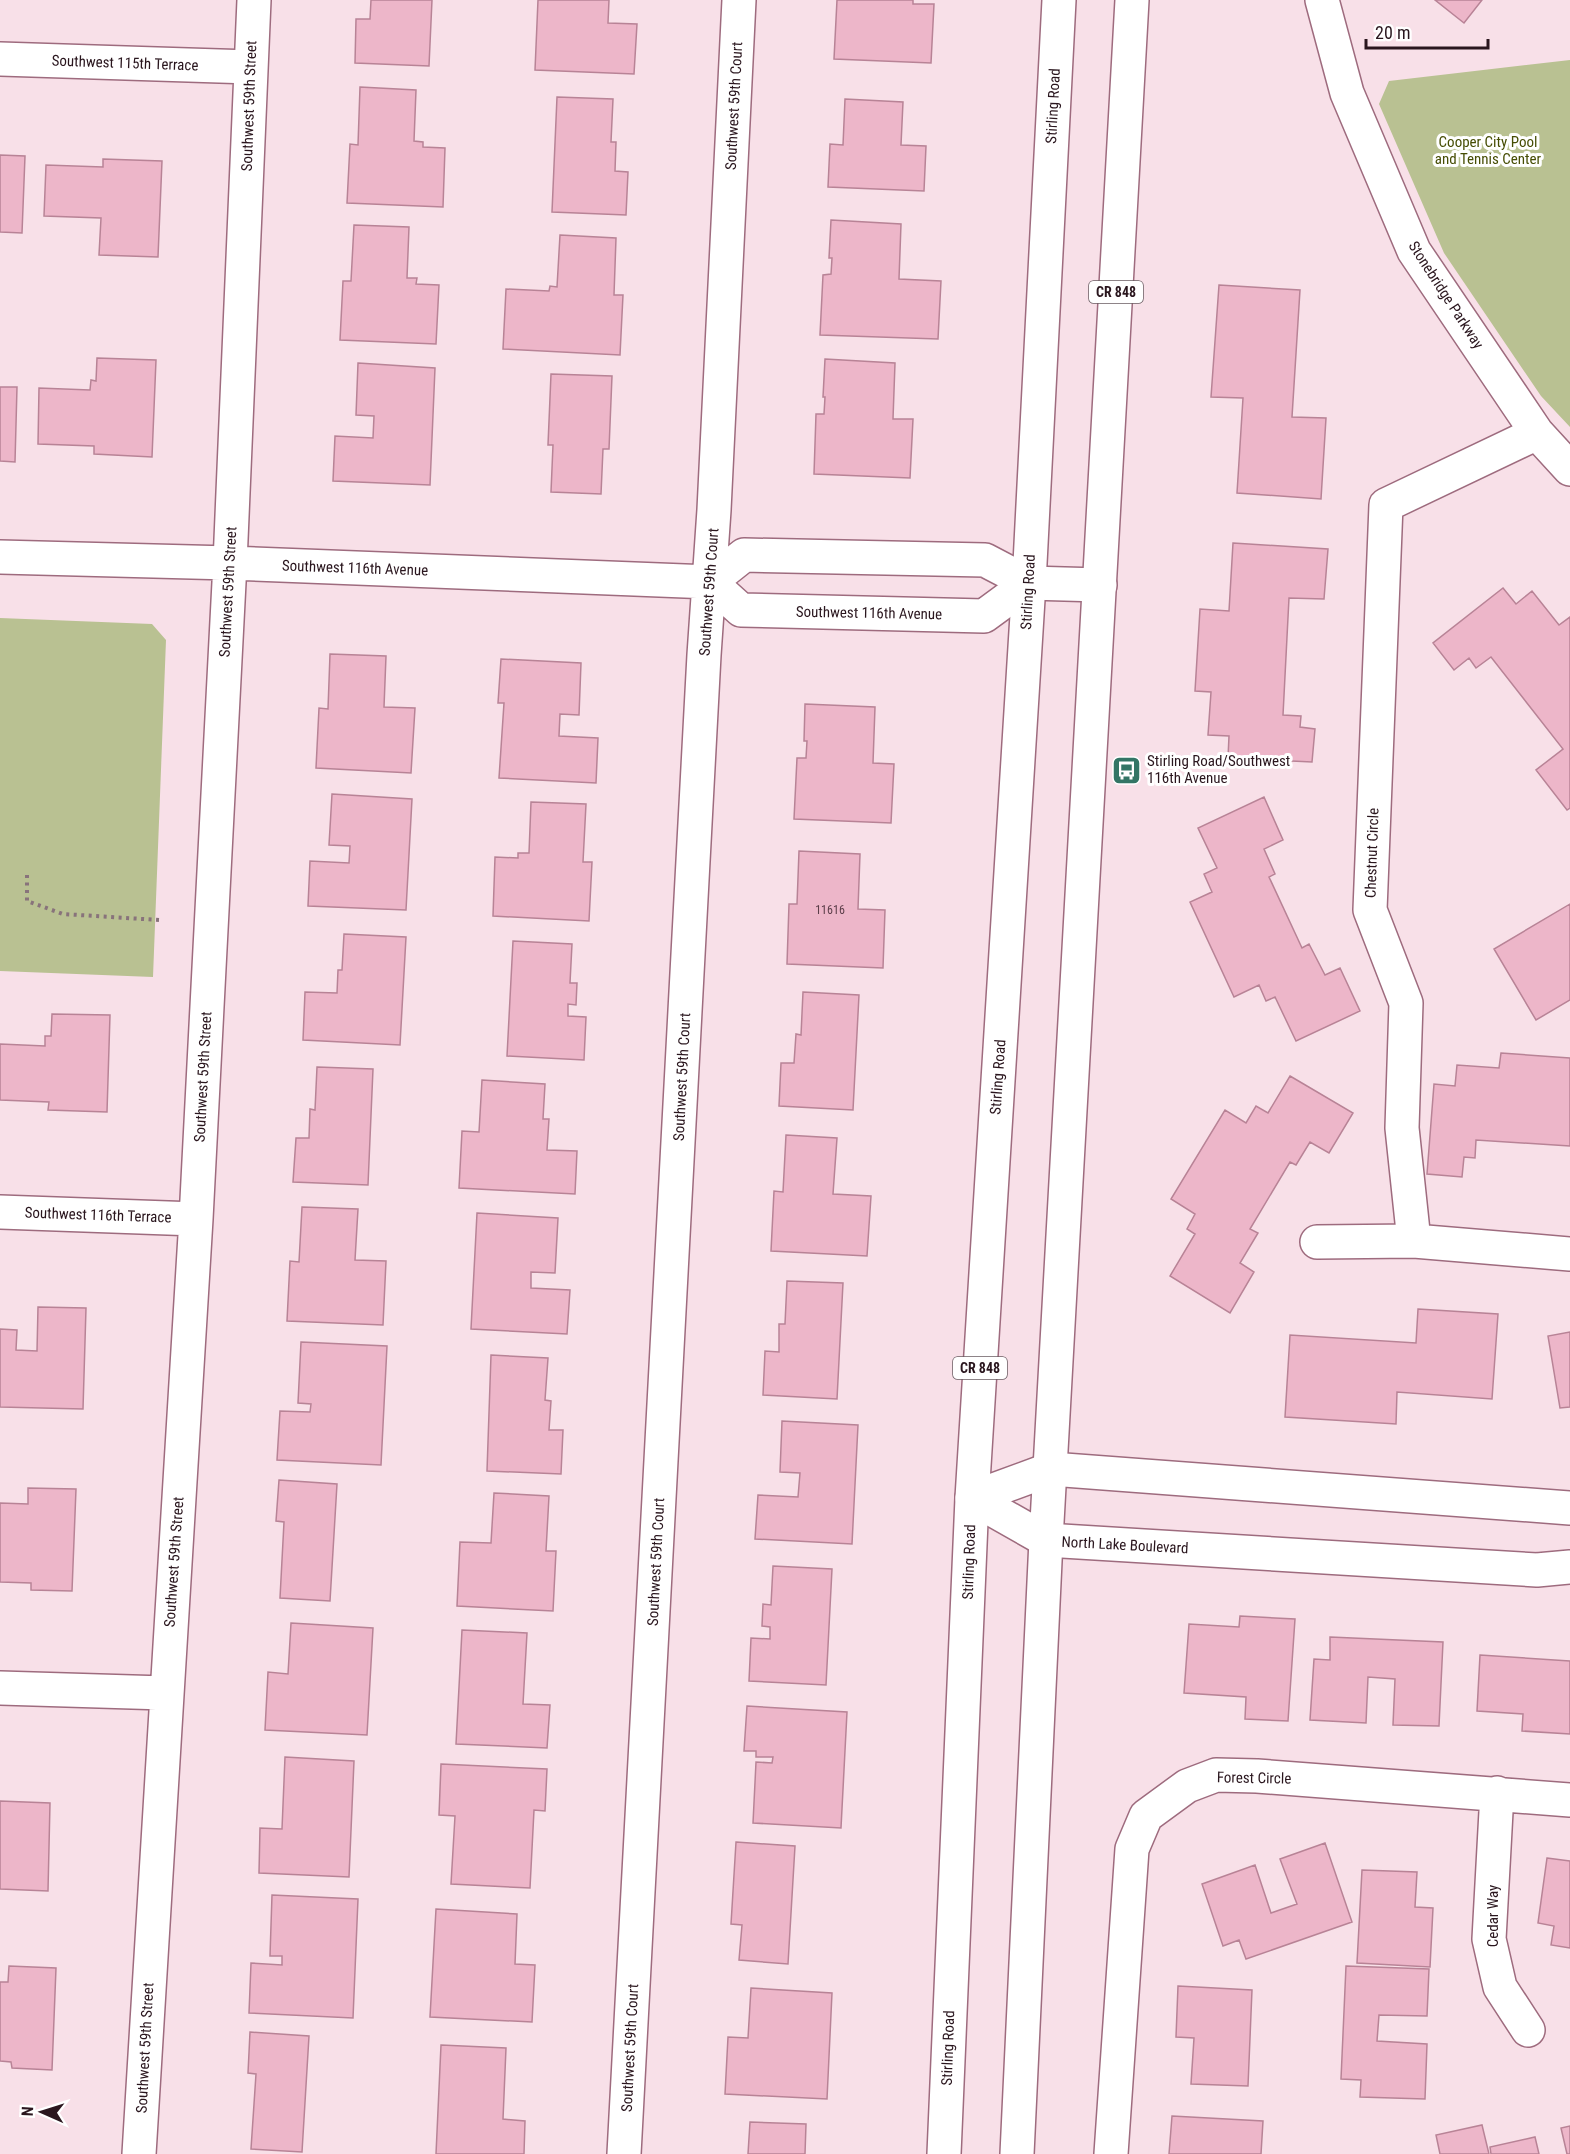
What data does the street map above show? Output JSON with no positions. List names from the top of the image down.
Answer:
{
  "streets": {
    "street": [
      "Southwest 115th Terrace",
      "Southwest 59th Street",
      "Southwest 59th Court",
      "Stirling Road",
      "CR 848",
      "Stonebridge Parkway",
      "Southwest 116th Avenue",
      "Chestnut Circle",
      "Southwest 116th Terrace",
      "North Lake Boulevard",
      "Forest Circle",
      "Cedar Way"
    ]
  },
  "crossings": [
    ["Southwest 115th Terrace", "Southwest 59th Street"],
    ["Southwest 59th Street", "Southwest 116th Avenue"],
    ["Southwest 59th Street", "Southwest 116th Terrace"],
    ["Southwest 59th Court", "Southwest 116th Avenue"],
    ["Stirling Road", "Southwest 116th Avenue"],
    ["Stirling Road", "North Lake Boulevard"],
    ["CR 848", "North Lake Boulevard"],
    ["Stonebridge Parkway", "Chestnut Circle"],
    ["Forest Circle", "Cedar Way"]
  ],
  "parks": ["Cooper City Pool and Tennis Center"],
  "places": {
    "bus stop": ["Stirling Road/Southwest 116th Avenue"]
  },
  "house_numbers": ["11616"],
  "scale_bar": "20 m",
  "north": "left"
}
